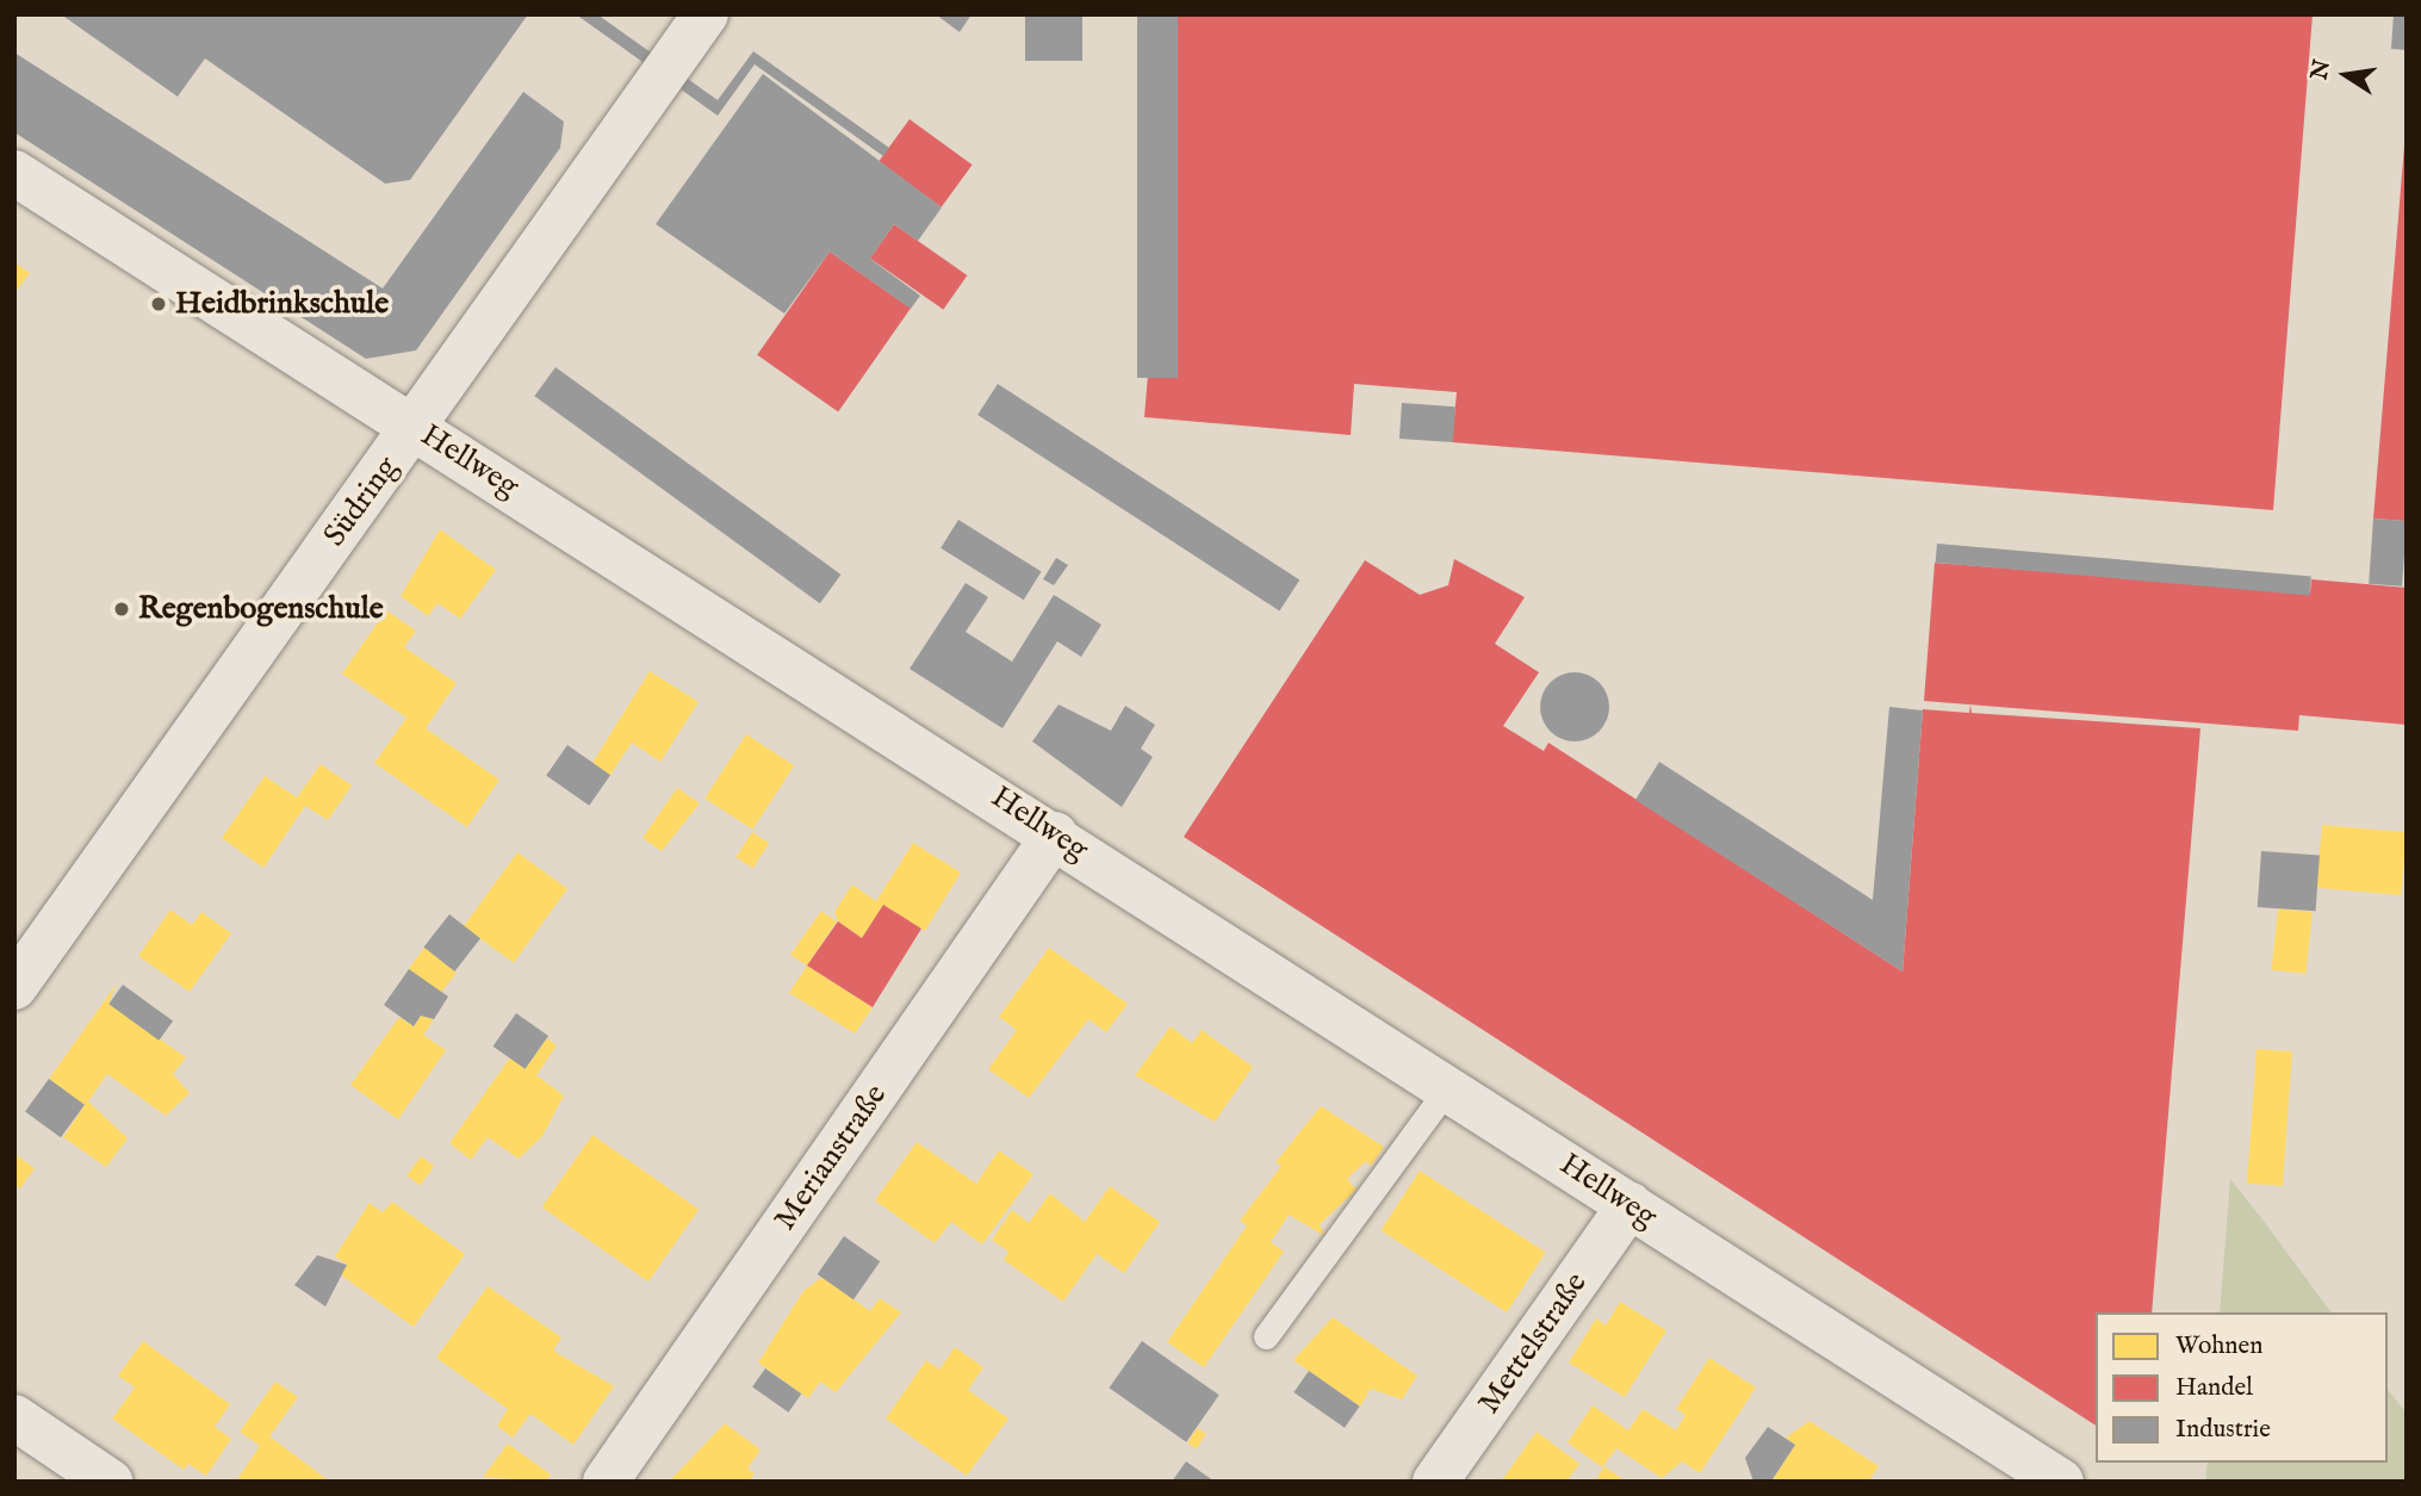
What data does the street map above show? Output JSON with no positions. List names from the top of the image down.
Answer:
{
  "streets": {
    "street": [
      "Hellweg",
      "Südring",
      "Merianstraße",
      "Mettelstraße"
    ]
  },
  "crossings": [
    ["Hellweg", "Südring"],
    ["Hellweg", "Merianstraße"],
    ["Hellweg", "Mettelstraße"]
  ],
  "places": ["Heidbrinkschule", "Regenbogenschule"],
  "legend": ["Wohnen", "Handel", "Industrie"],
  "north": "left"
}
